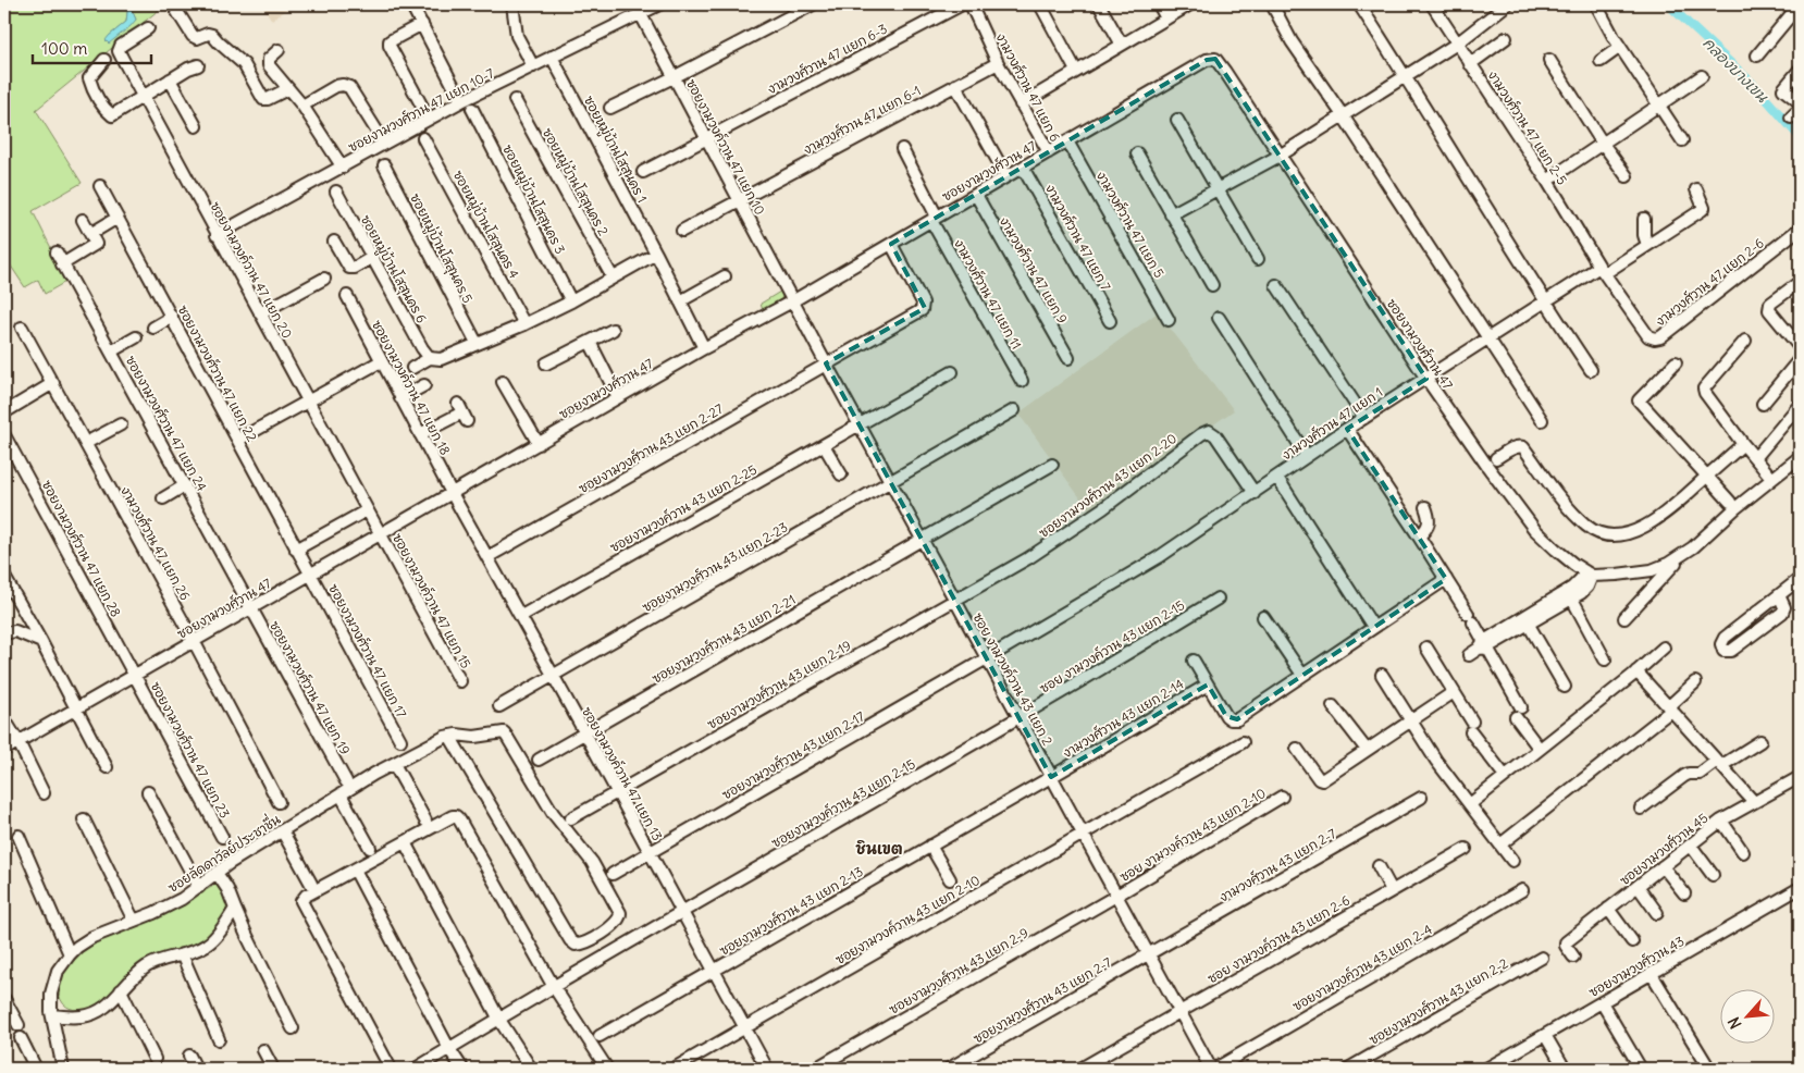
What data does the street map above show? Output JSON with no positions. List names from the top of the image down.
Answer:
{
  "streets": {
    "street": [
      "งามวงศ์วาน 47 แยก 6-3",
      "งามวงศ์วาน 47 แยก 6",
      "ซอยงามวงศ์วาน 47 แยก 10-7",
      "งามวงศ์วาน 47 แยก 6-1",
      "งามวงศ์วาน 47 แยก 2-5",
      "ซอยงามวงค์วาน 47 แยก 10",
      "ซอยหมู่บ้านโสสุนคร 1",
      "ซอยงามวงศ์วาน 47",
      "ซอยหมู่บ้านโสสุนคร 2",
      "ซอยหมู่บ้านโสสุนคร 3",
      "ซอยหมู่บ้านโสสุนคร 4",
      "งามวงศ์วาน 47 แยก 5",
      "งามวงศ์วาน 47 แยก 7",
      "ซอยหมู่บ้านโสสุนคร 5",
      "ซอยหมู่บ้านโสสุนคร 6",
      "ซอยงามวงค์วาน 47 แยก 20",
      "งามวงศ์วาน 47 แยก 9",
      "งามวงศ์วาน 47 แยก 2-6",
      "งามวงศ์วาน 47 แยก 11",
      "ซอยงามวงศ์วาน 47 แยก 22",
      "ซอยงามวงค์วาน 47 แยก 18",
      "ซอยงามวงศ์วาน 47 แยก 24",
      "งามวงศ์วาน 47 แยก 1",
      "ซอยงามวงศ์วาน 43 แยก 2-27",
      "ซอยงามวงศ์วาน 43 แยก 2-20",
      "ซอยงามวงค์วาน 43 แยก 2-25",
      "งามวงศ์วาน 47 แยก 26",
      "ซอยงามวงศ์วาน 47 แยก 28",
      "ซอยงามวงศ์วาน 43 แยก 2-23",
      "ซอยงามวงค์วาน 47 แยก 15",
      "ซอยงามวงศ์วาน 43 แยก 2-21",
      "ซอย งามวงค์วาน 43 แยก 2-15",
      "ซอยงามวงศ์วาน 47 แยก 17",
      "ซอย งามวงค์วาน 43 แยก 2",
      "ซอยงามวงศ์วาน 43 แยก 2-19",
      "ซอยงามวงศ์วาน 47 แยก 19",
      "งามวงศ์วาน 43 แยก 2-14",
      "ซอยงามวงศ์วาน 47 แยก 23",
      "ซอยงามวงศ์วาน 43 แยก 2-17",
      "ซอยงามวงค์วาน 47 แยก 13",
      "ซอยงามวงค์วาน 43 แยก 2-15",
      "ซอย งามวงค์วาน 43 แยก 2-10",
      "ซอยงามวงศ์วาน 45",
      "ซอยลัดดาวัลย์ประชาชื่น",
      "งามวงศ์วาน 43 แยก 2-7",
      "ซอยงามวงศ์วาน 43 แยก 2-13",
      "ซอยงามวงค์วาน 43 แยก 2-10",
      "ซอย งามวงค์วาน 43 แยก 2-6",
      "ซอยงามวงศ์วาน 43",
      "ซอยงามวงค์วาน 43 แยก 2-4",
      "ซอยงามวงศ์วาน 43 แยก 2-9",
      "ซอยงามวงศ์วาน 43 แยก 2-7",
      "ซอยงามวงศ์วาน 43 แยก 2-2"
    ]
  },
  "crossings": [
    ["งามวงศ์วาน 47 แยก 6-3", "ซอยงามวงค์วาน 47 แยก 10"],
    ["งามวงศ์วาน 47 แยก 6", "งามวงศ์วาน 47 แยก 6-1"],
    ["งามวงศ์วาน 47 แยก 6", "ซอยงามวงศ์วาน 47"],
    ["ซอยงามวงศ์วาน 47 แยก 10-7", "ซอยงามวงค์วาน 47 แยก 10"],
    ["ซอยงามวงศ์วาน 47 แยก 10-7", "ซอยหมู่บ้านโสสุนคร 1"],
    ["ซอยงามวงศ์วาน 47 แยก 10-7", "ซอยงามวงค์วาน 47 แยก 20"],
    ["งามวงศ์วาน 47 แยก 6-1", "ซอยงามวงค์วาน 47 แยก 10"],
    ["งามวงศ์วาน 47 แยก 2-5", "งามวงศ์วาน 47 แยก 2-6"],
    ["งามวงศ์วาน 47 แยก 2-5", "งามวงศ์วาน 47 แยก 1"],
    ["ซอยงามวงค์วาน 47 แยก 10", "ซอยงามวงศ์วาน 47"],
    ["ซอยงามวงค์วาน 47 แยก 10", "ซอย งามวงค์วาน 43 แยก 2"],
    ["ซอยหมู่บ้านโสสุนคร 1", "ซอยงามวงศ์วาน 47"],
    ["ซอยงามวงศ์วาน 47", "งามวงศ์วาน 47 แยก 5"],
    ["ซอยงามวงศ์วาน 47", "งามวงศ์วาน 47 แยก 7"],
    ["ซอยงามวงศ์วาน 47", "ซอยงามวงค์วาน 47 แยก 20"],
    ["ซอยงามวงศ์วาน 47", "งามวงศ์วาน 47 แยก 9"],
    ["ซอยงามวงศ์วาน 47", "งามวงศ์วาน 47 แยก 11"],
    ["ซอยงามวงศ์วาน 47", "ซอยงามวงศ์วาน 47 แยก 22"],
    ["ซอยงามวงศ์วาน 47", "ซอยงามวงค์วาน 47 แยก 18"],
    ["ซอยงามวงศ์วาน 47", "ซอยงามวงศ์วาน 47 แยก 24"],
    ["ซอยงามวงศ์วาน 47", "งามวงศ์วาน 47 แยก 1"],
    ["ซอยงามวงศ์วาน 47", "ซอยงามวงศ์วาน 43 แยก 2-27"],
    ["ซอยงามวงศ์วาน 47", "งามวงศ์วาน 47 แยก 26"],
    ["ซอยงามวงศ์วาน 47", "ซอยงามวงศ์วาน 47 แยก 28"],
    ["ซอยงามวงศ์วาน 47", "ซอยงามวงค์วาน 47 แยก 15"],
    ["ซอยงามวงศ์วาน 47", "ซอยงามวงศ์วาน 47 แยก 17"],
    ["ซอยงามวงศ์วาน 47", "ซอย งามวงค์วาน 43 แยก 2"],
    ["ซอยงามวงศ์วาน 47", "ซอยงามวงศ์วาน 47 แยก 19"],
    ["ซอยงามวงศ์วาน 47", "ซอยงามวงศ์วาน 47 แยก 23"],
    ["ซอยงามวงศ์วาน 47", "ซอยงามวงค์วาน 47 แยก 13"],
    ["ซอยงามวงค์วาน 47 แยก 20", "ซอยงามวงค์วาน 47 แยก 15"],
    ["งามวงศ์วาน 47 แยก 2-6", "งามวงศ์วาน 47 แยก 1"],
    ["ซอยงามวงศ์วาน 47 แยก 22", "ซอยงามวงศ์วาน 47 แยก 17"],
    ["ซอยงามวงค์วาน 47 แยก 18", "ซอยงามวงค์วาน 47 แยก 13"],
    ["ซอยงามวงศ์วาน 47 แยก 24", "ซอยงามวงศ์วาน 47 แยก 19"],
    ["งามวงศ์วาน 47 แยก 1", "ซอยงามวงศ์วาน 43 แยก 2-20"],
    ["งามวงศ์วาน 47 แยก 1", "ซอย งามวงค์วาน 43 แยก 2"],
    ["งามวงศ์วาน 47 แยก 1", "ซอยงามวงศ์วาน 43 แยก 2-17"],
    ["ซอยงามวงศ์วาน 43 แยก 2-27", "ซอย งามวงค์วาน 43 แยก 2"],
    ["ซอยงามวงศ์วาน 43 แยก 2-27", "ซอยงามวงค์วาน 47 แยก 13"],
    ["ซอยงามวงศ์วาน 43 แยก 2-20", "ซอย งามวงค์วาน 43 แยก 2"],
    ["ซอยงามวงศ์วาน 43 แยก 2-20", "ซอยงามวงศ์วาน 43 แยก 2-19"],
    ["ซอยงามวงค์วาน 43 แยก 2-25", "ซอย งามวงค์วาน 43 แยก 2"],
    ["ซอยงามวงค์วาน 43 แยก 2-25", "ซอยงามวงค์วาน 47 แยก 13"],
    ["ซอยงามวงศ์วาน 47 แยก 28", "ซอยงามวงศ์วาน 47 แยก 23"],
    ["ซอยงามวงศ์วาน 43 แยก 2-23", "ซอย งามวงค์วาน 43 แยก 2"],
    ["ซอยงามวงศ์วาน 43 แยก 2-23", "ซอยงามวงค์วาน 47 แยก 13"],
    ["ซอยงามวงศ์วาน 43 แยก 2-21", "ซอย งามวงค์วาน 43 แยก 2"],
    ["ซอยงามวงศ์วาน 43 แยก 2-21", "ซอยงามวงค์วาน 47 แยก 13"],
    ["ซอย งามวงค์วาน 43 แยก 2-15", "ซอย งามวงค์วาน 43 แยก 2"],
    ["ซอย งามวงค์วาน 43 แยก 2-15", "ซอยงามวงค์วาน 43 แยก 2-15"],
    ["ซอย งามวงค์วาน 43 แยก 2", "ซอยงามวงศ์วาน 43 แยก 2-19"],
    ["ซอย งามวงค์วาน 43 แยก 2", "งามวงศ์วาน 43 แยก 2-14"],
    ["ซอย งามวงค์วาน 43 แยก 2", "ซอยงามวงศ์วาน 43 แยก 2-17"],
    ["ซอย งามวงค์วาน 43 แยก 2", "ซอยงามวงค์วาน 43 แยก 2-15"],
    ["ซอย งามวงค์วาน 43 แยก 2", "ซอย งามวงค์วาน 43 แยก 2-10"],
    ["ซอย งามวงค์วาน 43 แยก 2", "งามวงศ์วาน 43 แยก 2-7"],
    ["ซอย งามวงค์วาน 43 แยก 2", "ซอยงามวงศ์วาน 43 แยก 2-13"],
    ["ซอย งามวงค์วาน 43 แยก 2", "ซอยงามวงค์วาน 43 แยก 2-10"],
    ["ซอย งามวงค์วาน 43 แยก 2", "ซอย งามวงค์วาน 43 แยก 2-6"],
    ["ซอย งามวงค์วาน 43 แยก 2", "ซอยงามวงศ์วาน 43 แยก 2-9"],
    ["ซอย งามวงค์วาน 43 แยก 2", "ซอยงามวงศ์วาน 43 แยก 2-7"],
    ["ซอยงามวงศ์วาน 43 แยก 2-19", "ซอยงามวงค์วาน 47 แยก 13"],
    ["งามวงศ์วาน 43 แยก 2-14", "ซอยงามวงศ์วาน 43 แยก 2-13"],
    ["ซอยงามวงศ์วาน 43 แยก 2-17", "ซอยงามวงค์วาน 47 แยก 13"],
    ["ซอยงามวงค์วาน 47 แยก 13", "ซอยงามวงค์วาน 43 แยก 2-15"],
    ["ซอยงามวงค์วาน 47 แยก 13", "ซอยงามวงศ์วาน 43 แยก 2-13"],
    ["ซอยงามวงค์วาน 47 แยก 13", "ซอยงามวงค์วาน 43 แยก 2-10"],
    ["ซอย งามวงค์วาน 43 แยก 2-10", "ซอยงามวงศ์วาน 43 แยก 2-9"],
    ["งามวงศ์วาน 43 แยก 2-7", "ซอยงามวงศ์วาน 43 แยก 2-7"]
  ],
  "districts": ["ชินเขต"],
  "water": ["คลองบางเขน"],
  "scale_bar": "100 m",
  "north": "bottom left"
}
